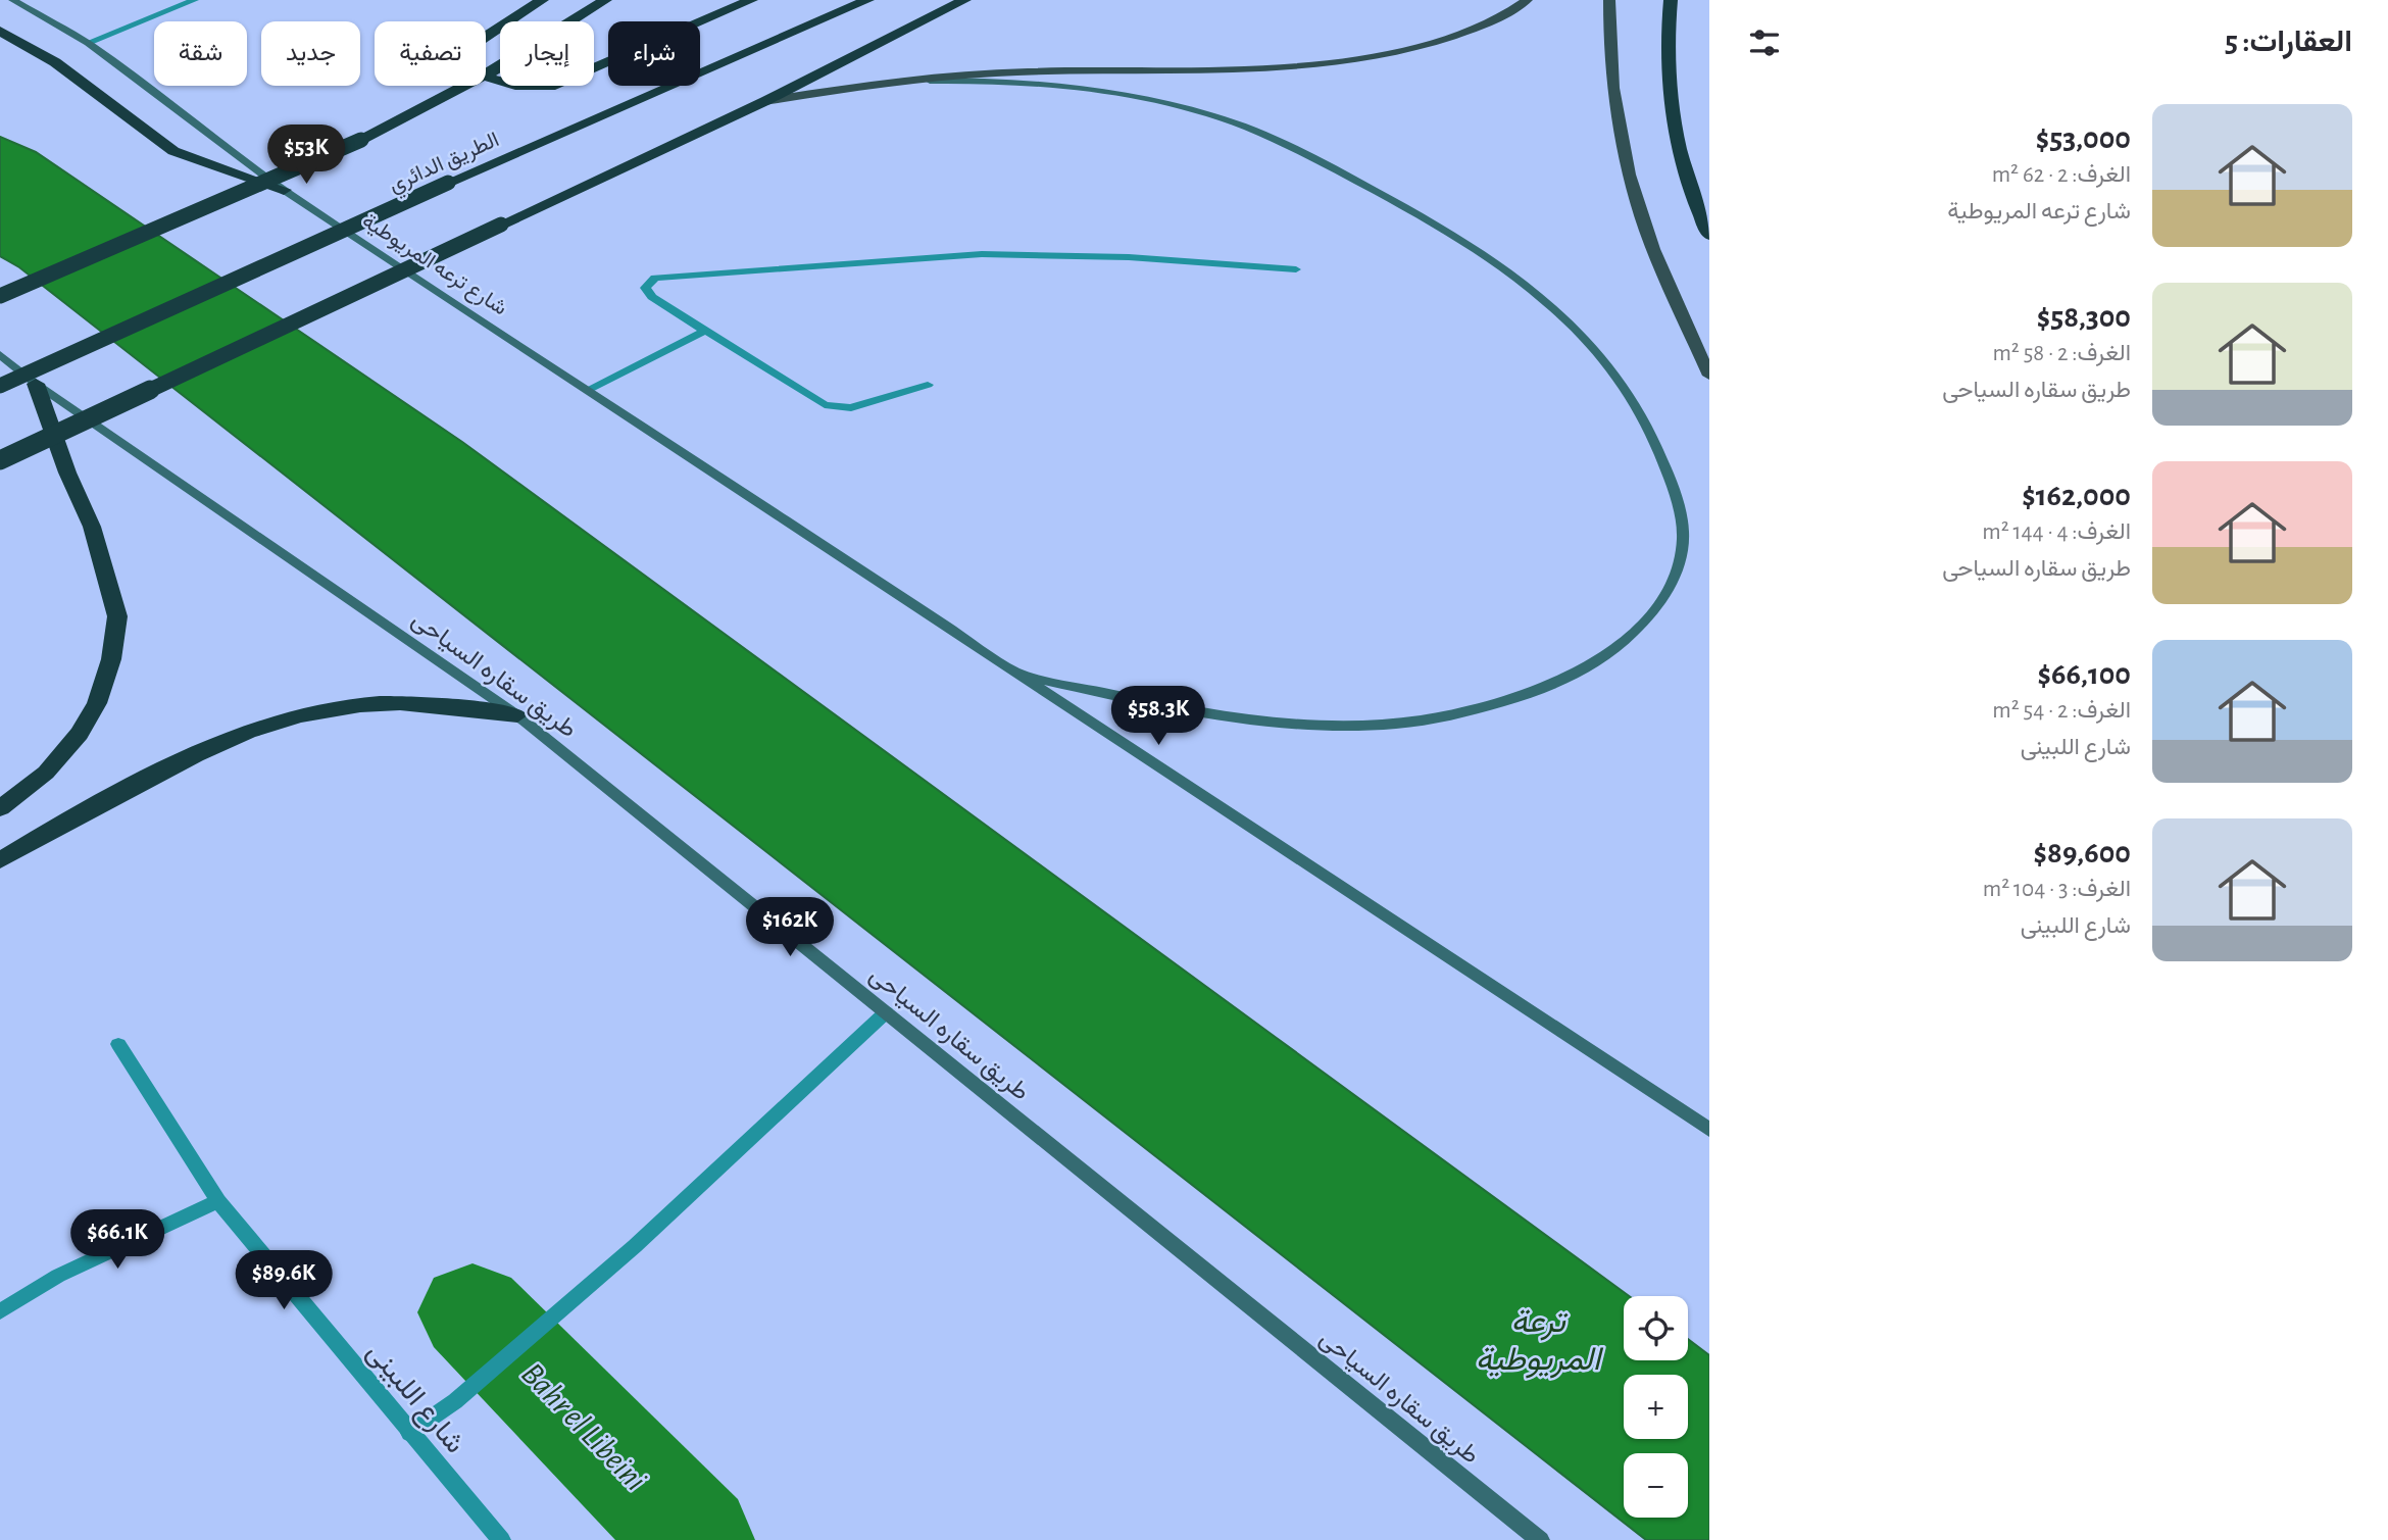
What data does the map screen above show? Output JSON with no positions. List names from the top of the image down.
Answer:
{
  "streets": {
    "highway": ["الطريق الدائري"],
    "main road": ["شارع ترعه المريوطية", "طريق سقاره السياحى"],
    "street": ["شارع اللبينى"]
  },
  "water": ["ترعة المريوطية", "Bahr el Libeini"],
  "page": {
    "heading": "العقارات: 5",
    "chip": [
      "شراء",
      "إيجار",
      "تصفية",
      "جديد",
      "شقة"
    ],
    "list": [
      {
        "name": "$53,000",
        "note": "الغرف: 2 · 62 m² · شارع ترعه المريوطية"
      },
      {
        "name": "$58,300",
        "note": "الغرف: 2 · 58 m² · طريق سقاره السياحى"
      },
      {
        "name": "$162,000",
        "note": "الغرف: 4 · 144 m² · طريق سقاره السياحى"
      },
      {
        "name": "$66,100",
        "note": "الغرف: 2 · 54 m² · شارع اللبينى"
      },
      {
        "name": "$89,600",
        "note": "الغرف: 3 · 104 m² · شارع اللبينى"
      }
    ],
    "price": [
      "$53K",
      "$58.3K",
      "$162K",
      "$66.1K",
      "$89.6K"
    ],
    "map_buttons": ["+", "−"]
  }
}
